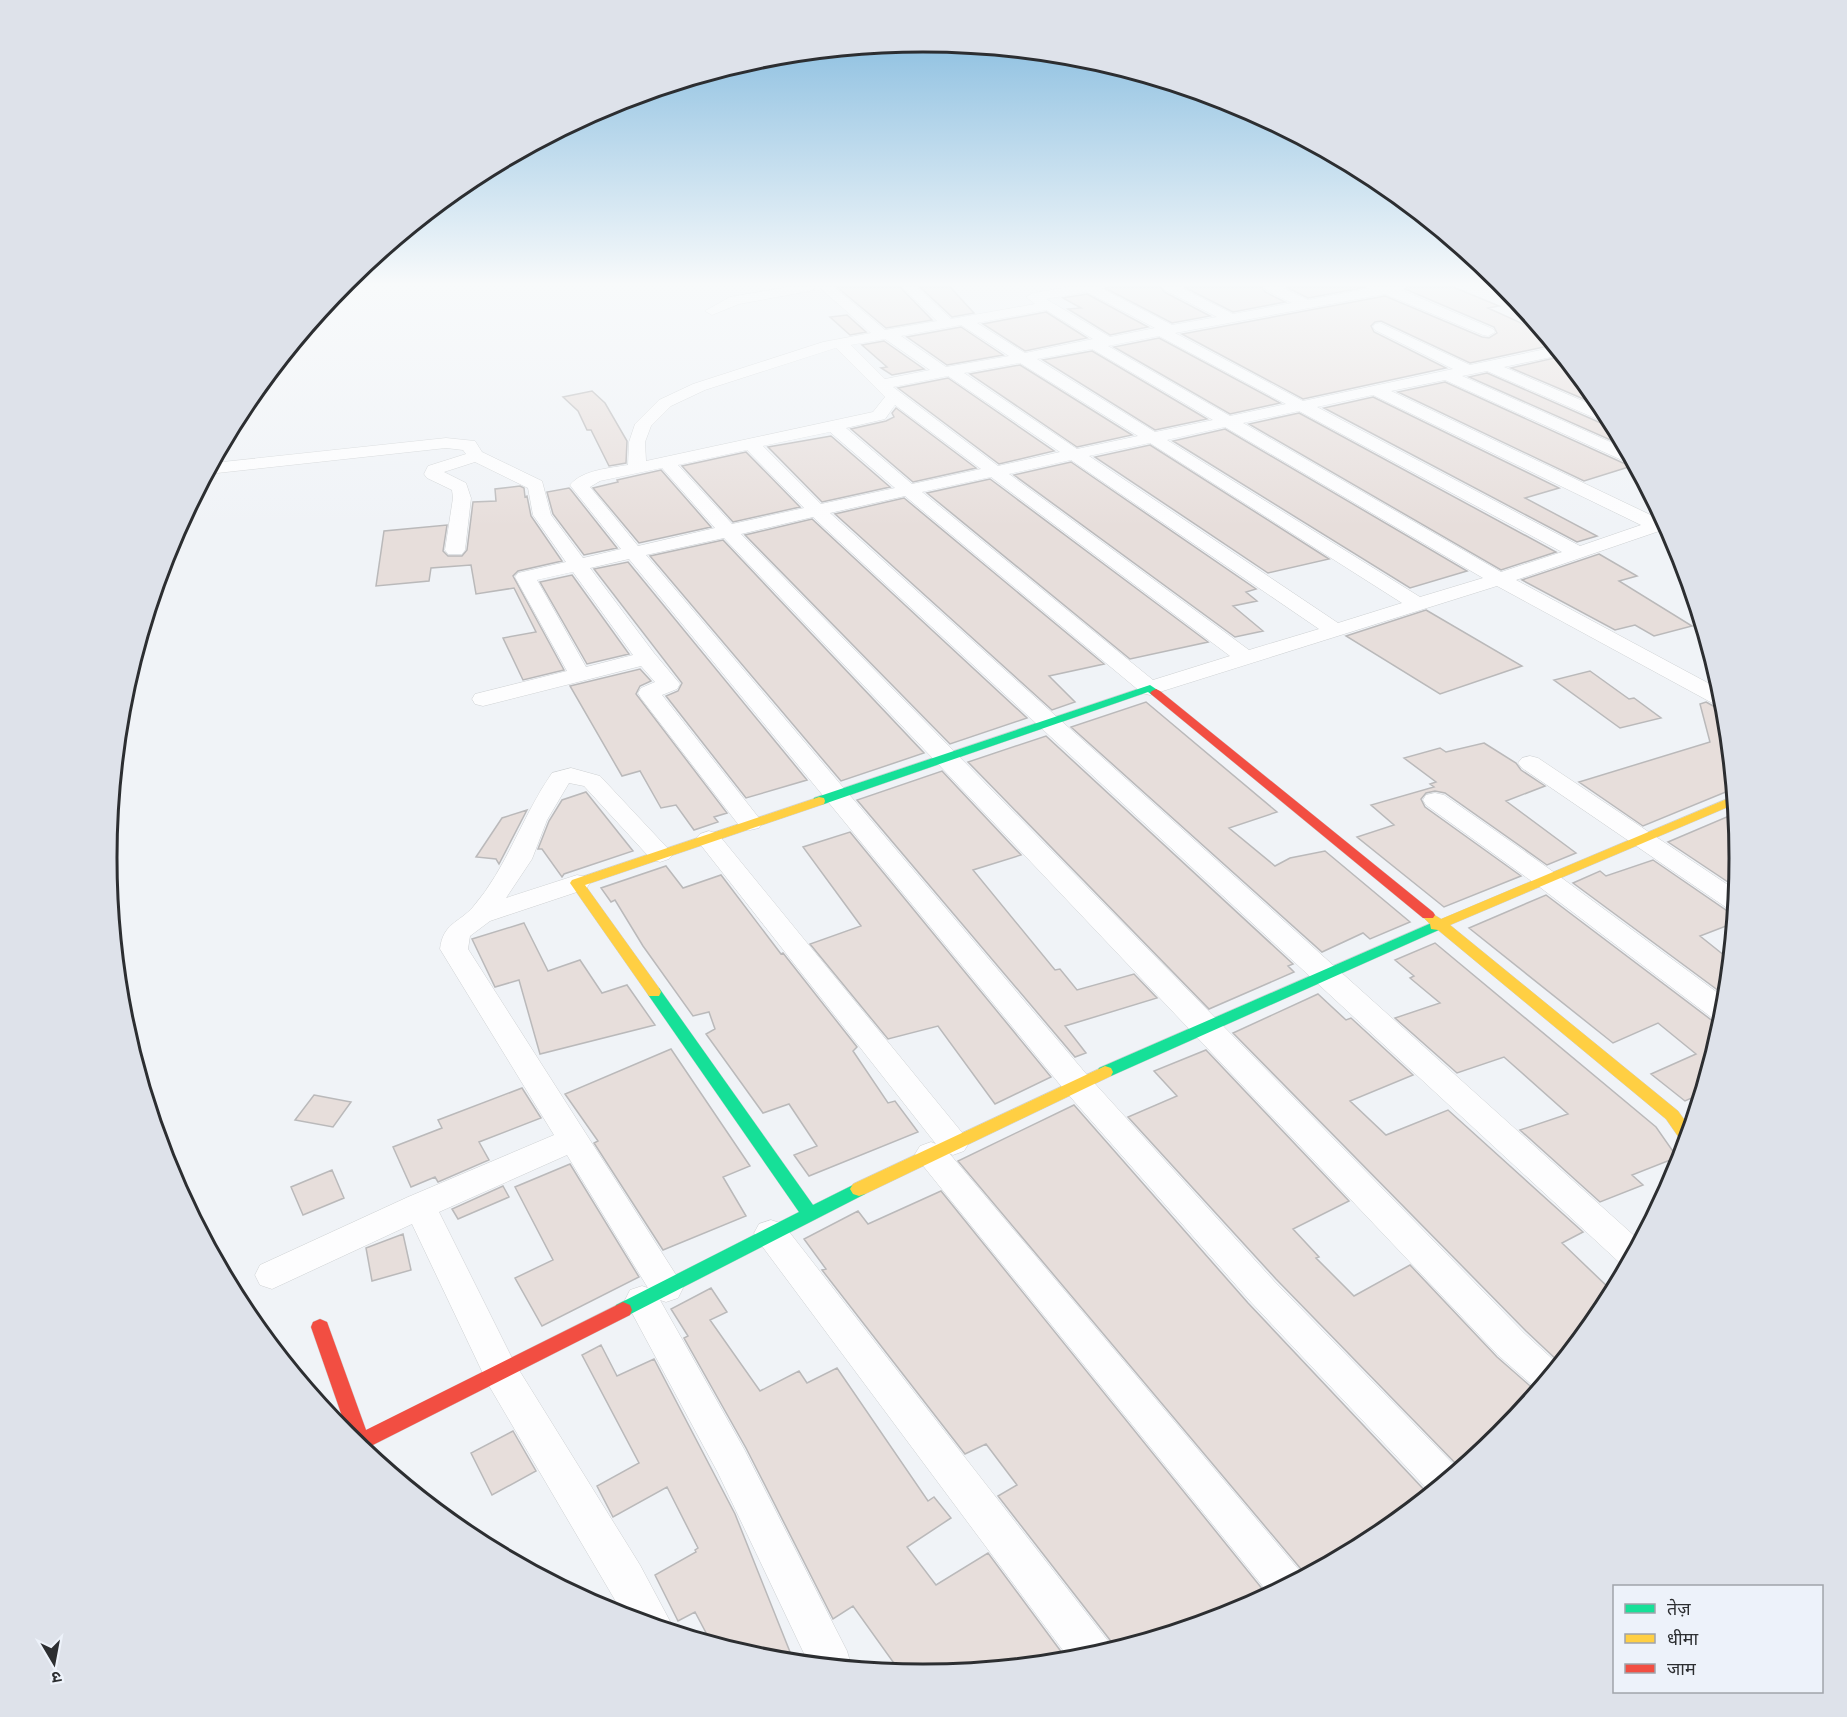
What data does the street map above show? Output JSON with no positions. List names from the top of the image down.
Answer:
{
  "legend": ["तेज़", "धीमा", "जाम"],
  "north": "bottom"
}
